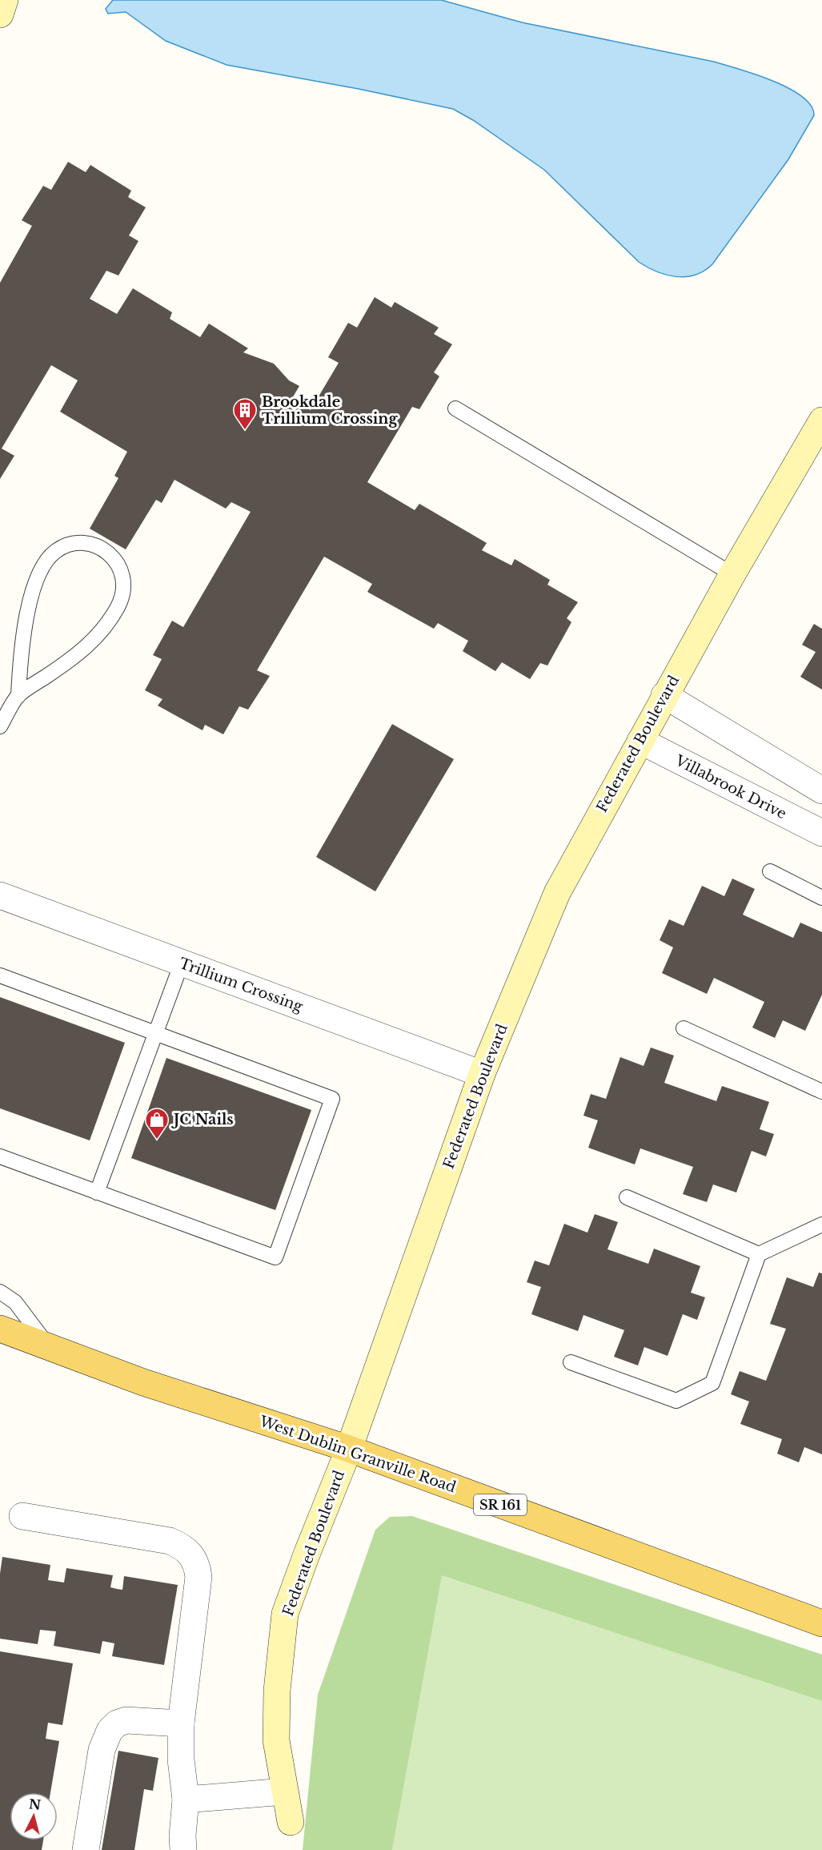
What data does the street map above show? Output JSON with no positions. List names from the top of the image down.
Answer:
{
  "streets": {
    "main road": ["Federated Boulevard", "West Dublin Granville Road", "SR 161"],
    "street": ["Villabrook Drive", "Trillium Crossing"]
  },
  "crossings": [
    ["Federated Boulevard", "Villabrook Drive"],
    ["Federated Boulevard", "Trillium Crossing"],
    ["Federated Boulevard", "West Dublin Granville Road"]
  ],
  "places": {
    "building": ["Brookdale Trillium Crossing"],
    "shop": ["JC Nails"]
  },
  "north": "top"
}
